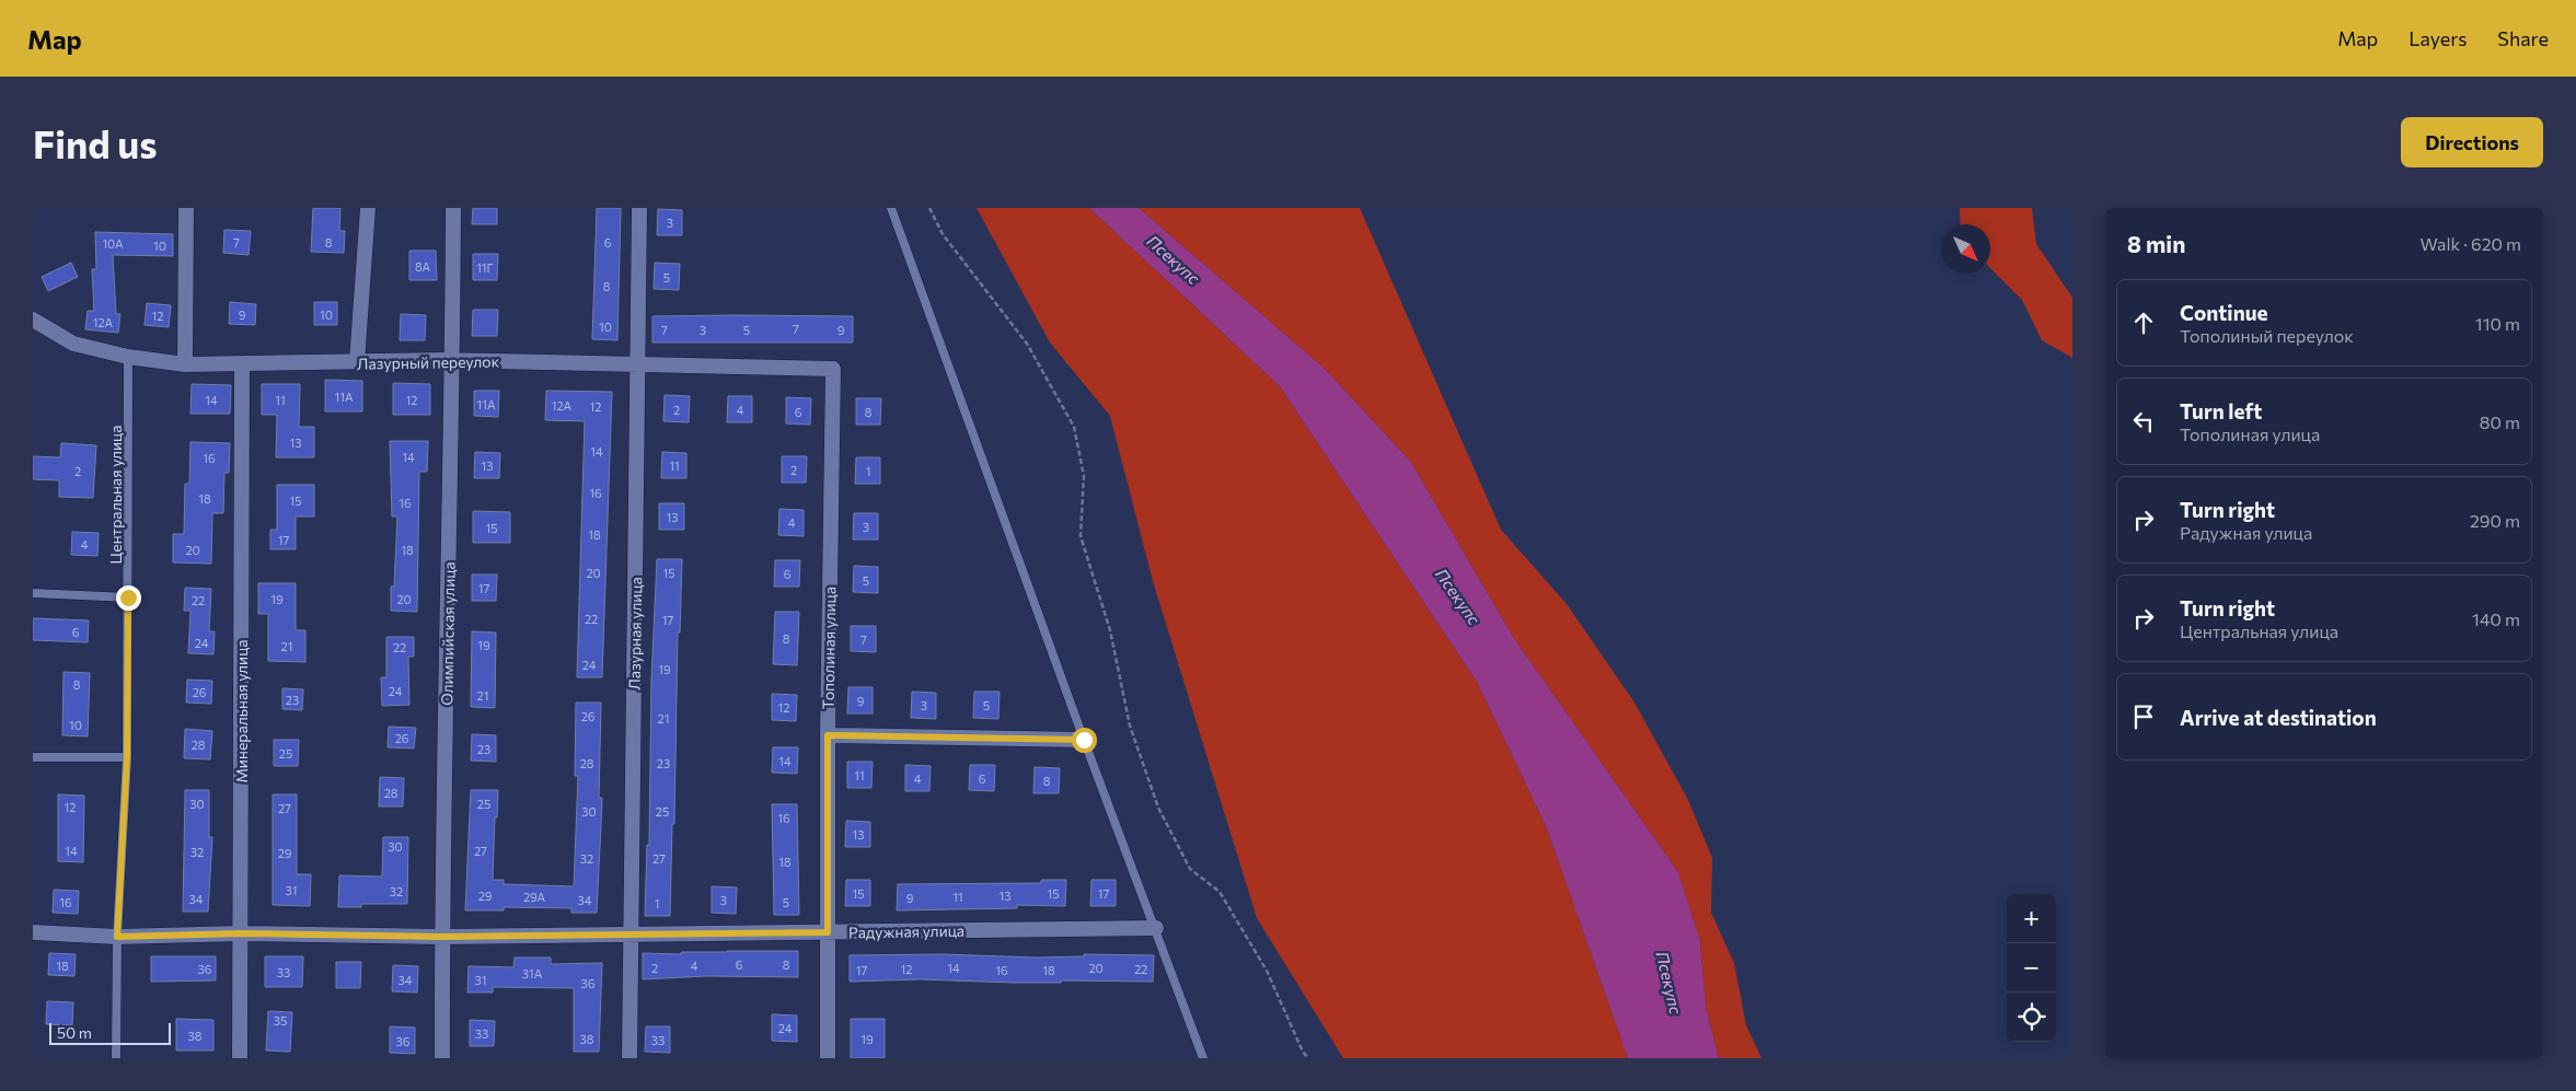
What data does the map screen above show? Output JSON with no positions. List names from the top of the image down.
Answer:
{
  "streets": {
    "street": [
      "Лазурный переулок",
      "Олимпийская улица",
      "Лазурная улица",
      "Тополиная улица",
      "Минеральная улица",
      "Радужная улица"
    ],
    "lane": ["Центральная улица"]
  },
  "crossings": [
    ["Лазурный переулок", "Центральная улица"],
    ["Лазурный переулок", "Олимпийская улица"],
    ["Лазурный переулок", "Лазурная улица"],
    ["Лазурный переулок", "Тополиная улица"],
    ["Лазурный переулок", "Минеральная улица"],
    ["Центральная улица", "Радужная улица"],
    ["Олимпийская улица", "Радужная улица"],
    ["Лазурная улица", "Радужная улица"],
    ["Тополиная улица", "Радужная улица"],
    ["Минеральная улица", "Радужная улица"]
  ],
  "water": ["Псекупс"],
  "house_numbers": [
    "3",
    "7",
    "8",
    "6",
    "10А",
    "10",
    "8А",
    "11Г",
    "5",
    "8",
    "9",
    "10",
    "12",
    "12А",
    "10",
    "7",
    "7",
    "3",
    "5",
    "9",
    "11А",
    "14",
    "11",
    "12",
    "11А",
    "12А",
    "12",
    "2",
    "4",
    "6",
    "8",
    "13",
    "14",
    "14",
    "16",
    "13",
    "11",
    "2",
    "2",
    "1",
    "16",
    "18",
    "15",
    "16",
    "13",
    "4",
    "3",
    "15",
    "18",
    "17",
    "4",
    "20",
    "18",
    "20",
    "15",
    "6",
    "5",
    "17",
    "19",
    "20",
    "22",
    "22",
    "17",
    "6",
    "8",
    "7",
    "24",
    "19",
    "21",
    "22",
    "24",
    "19",
    "8",
    "24",
    "26",
    "21",
    "23",
    "9",
    "3",
    "5",
    "12",
    "26",
    "21",
    "10",
    "26",
    "28",
    "23",
    "25",
    "14",
    "28",
    "23",
    "11",
    "4",
    "6",
    "8",
    "28",
    "30",
    "25",
    "12",
    "27",
    "30",
    "25",
    "16",
    "13",
    "30",
    "14",
    "27",
    "32",
    "29",
    "32",
    "27",
    "18",
    "31",
    "32",
    "15",
    "15",
    "17",
    "29",
    "13",
    "29А",
    "11",
    "9",
    "34",
    "34",
    "3",
    "16",
    "5",
    "1",
    "6",
    "8",
    "18",
    "4",
    "2",
    "14",
    "20",
    "36",
    "12",
    "22",
    "17",
    "16",
    "18",
    "33",
    "31А",
    "34",
    "31",
    "36",
    "35",
    "24",
    "33",
    "38",
    "38",
    "19",
    "33",
    "36"
  ],
  "scale_bar": "50 m",
  "north": "bottom right",
  "page": {
    "header": "Map",
    "nav": ["Map", "Layers", "Share"],
    "buttons": "Directions",
    "title": "Find us",
    "heading": ["8 min", "Walk · 620 m"],
    "list": [
      ["Continue", "Тополиный переулок", "110 m"],
      ["Turn left", "Тополиная улица", "80 m"],
      ["Turn right", "Радужная улица", "290 m"],
      ["Turn right", "Центральная улица", "140 m"],
      "Arrive at destination"
    ],
    "map_buttons": ["+", "−"],
    "scale": "50 m"
  }
}
